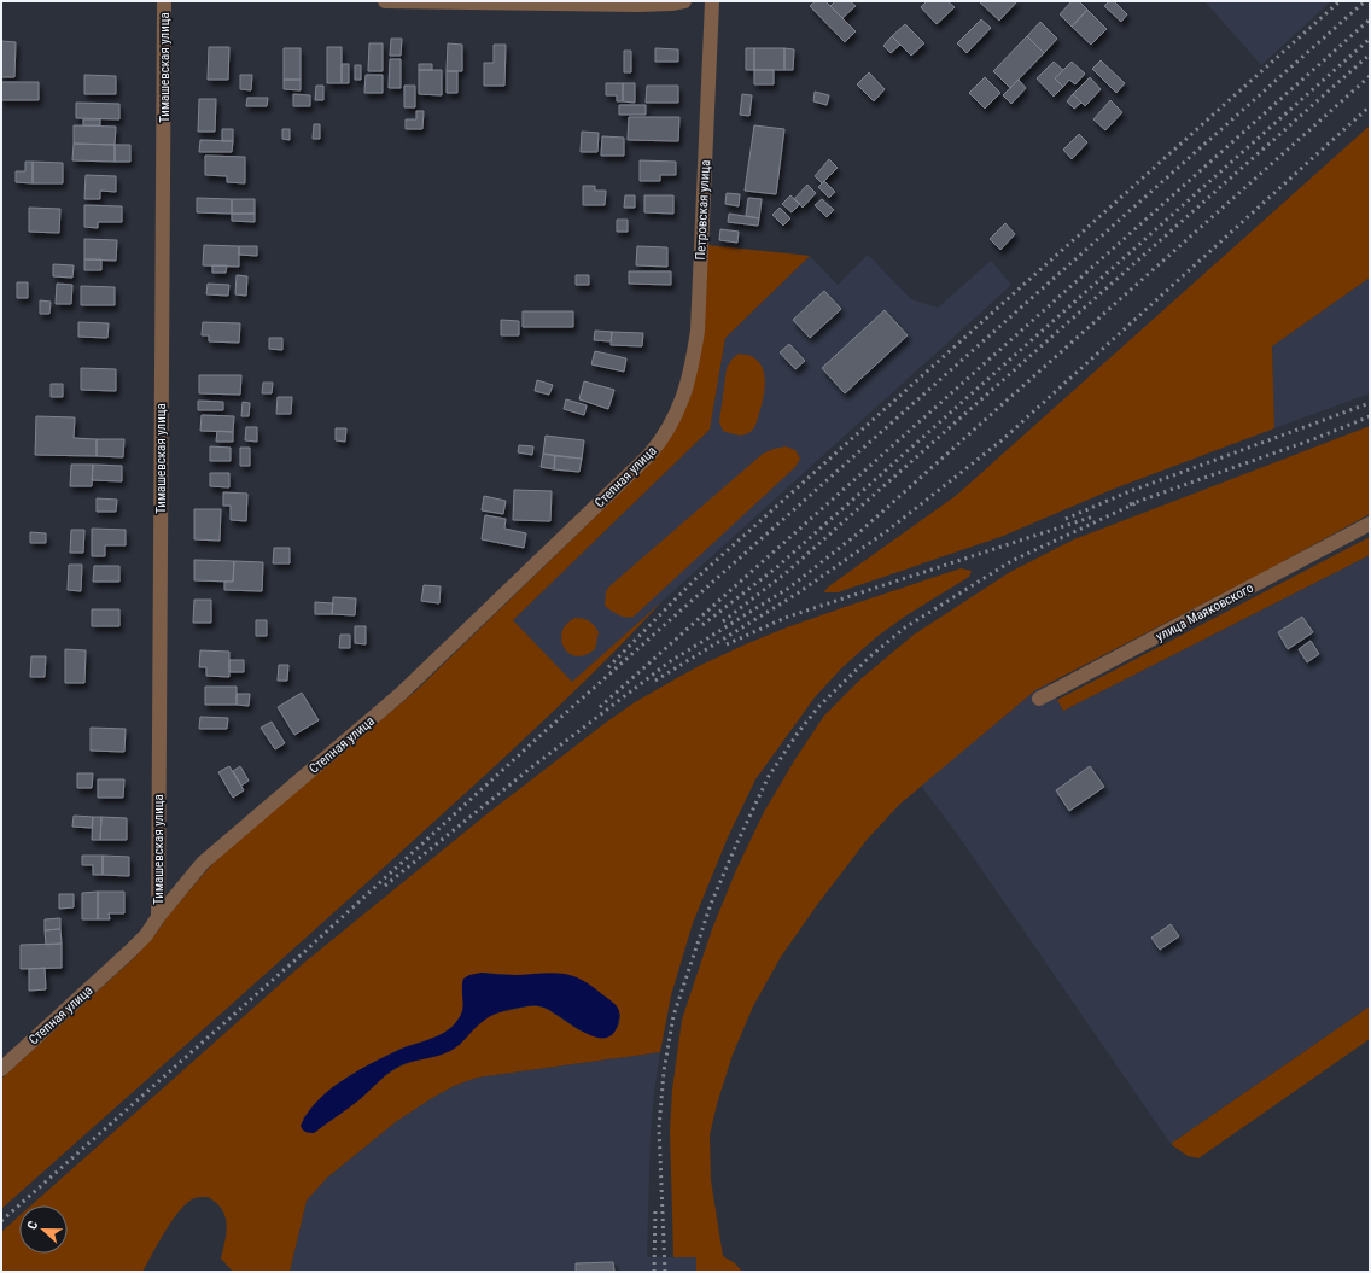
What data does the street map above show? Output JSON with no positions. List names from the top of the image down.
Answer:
{
  "streets": {
    "street": [
      "Тимашевская улица",
      "Петровская улица",
      "Степная улица",
      "улица Маяковского"
    ]
  },
  "crossings": [
    ["Тимашевская улица", "Степная улица"],
    ["Петровская улица", "Степная улица"]
  ],
  "north": "left"
}
